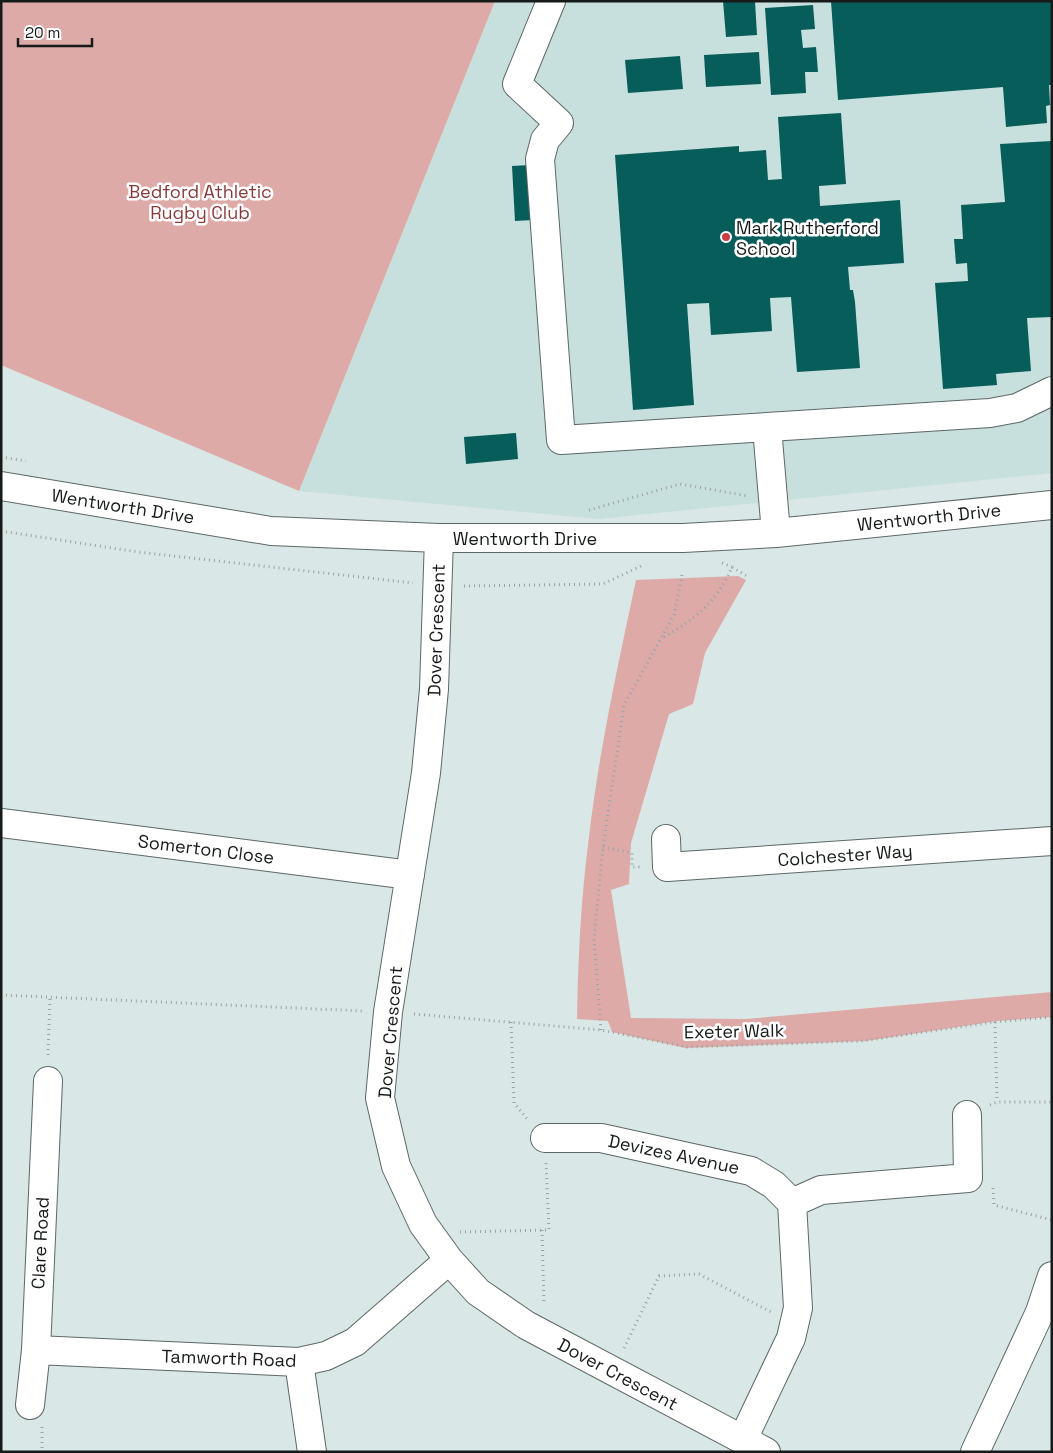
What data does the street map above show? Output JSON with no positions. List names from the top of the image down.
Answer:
{
  "streets": {
    "street": [
      "Wentworth Drive",
      "Dover Crescent",
      "Somerton Close",
      "Colchester Way",
      "Devizes Avenue",
      "Clare Road",
      "Tamworth Road"
    ],
    "path": ["Exeter Walk"]
  },
  "crossings": [
    ["Wentworth Drive", "Dover Crescent"],
    ["Dover Crescent", "Somerton Close"],
    ["Dover Crescent", "Exeter Walk"],
    ["Dover Crescent", "Tamworth Road"],
    ["Clare Road", "Tamworth Road"]
  ],
  "parks": ["Bedford Athletic Rugby Club"],
  "places": ["Mark Rutherford School"],
  "scale_bar": "20 m"
}
